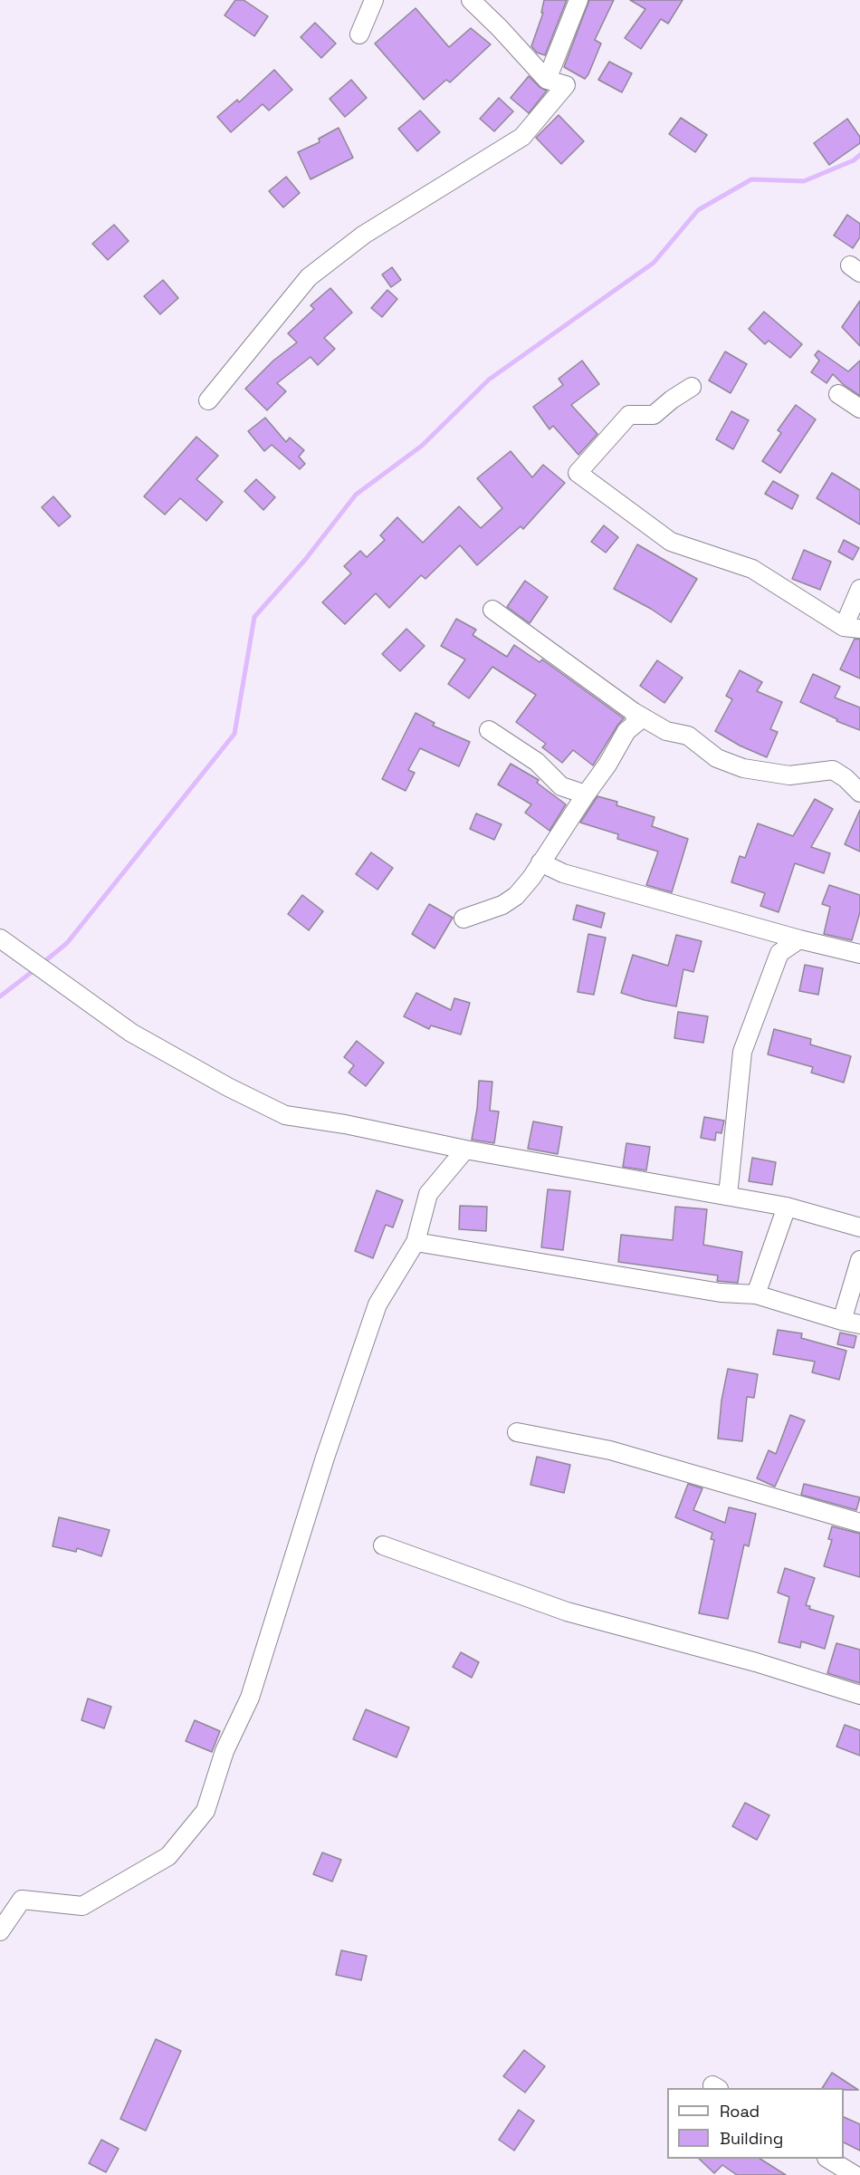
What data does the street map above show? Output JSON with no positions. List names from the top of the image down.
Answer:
{
  "legend": ["Road", "Building"]
}
